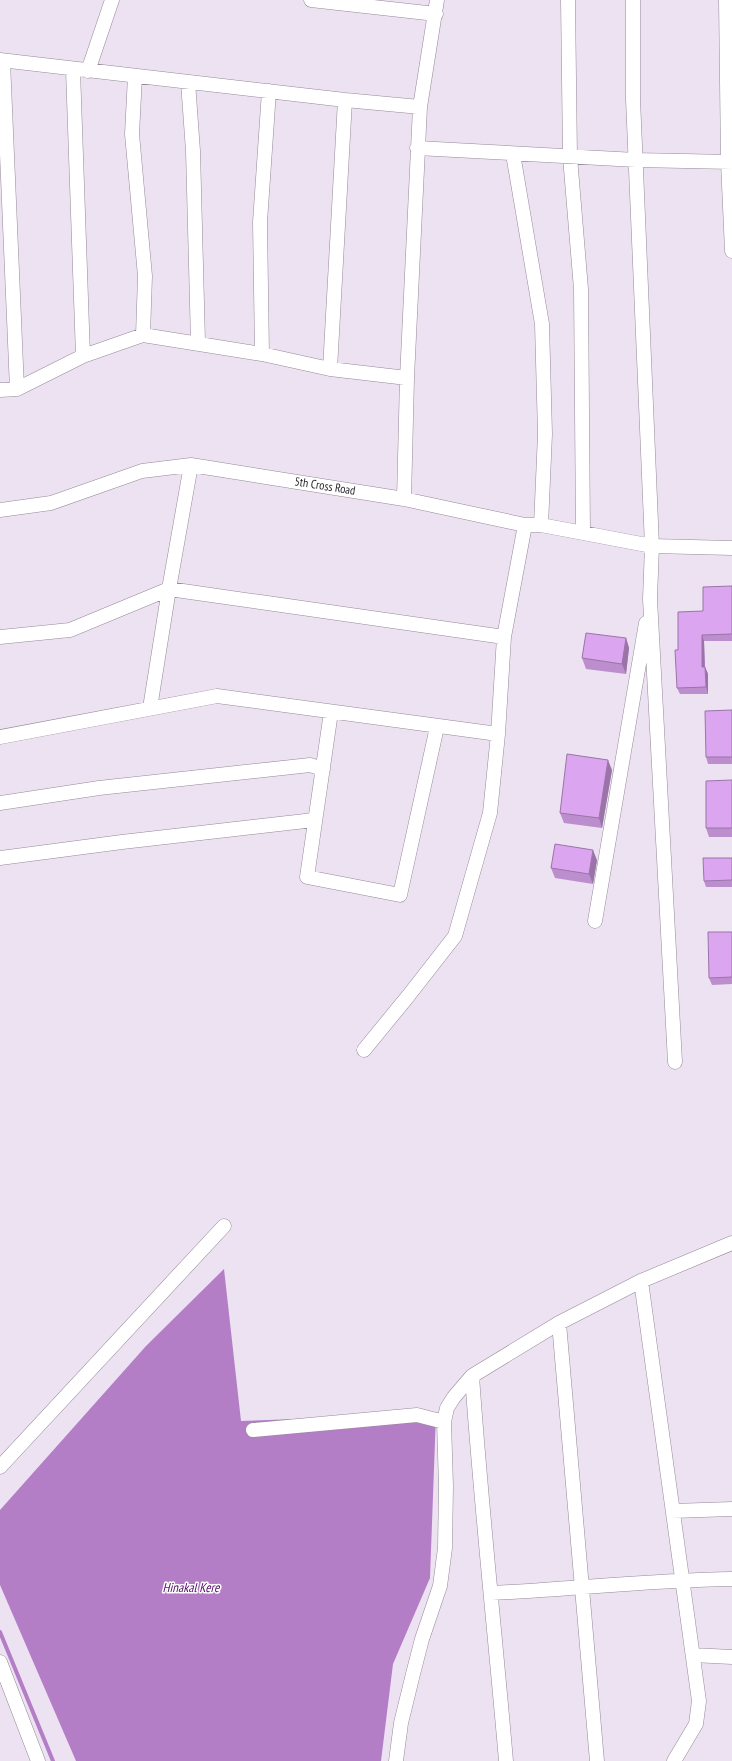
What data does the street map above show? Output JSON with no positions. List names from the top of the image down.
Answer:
{
  "streets": {
    "street": ["5th Cross Road"]
  },
  "water": ["Hinakal Kere"]
}
